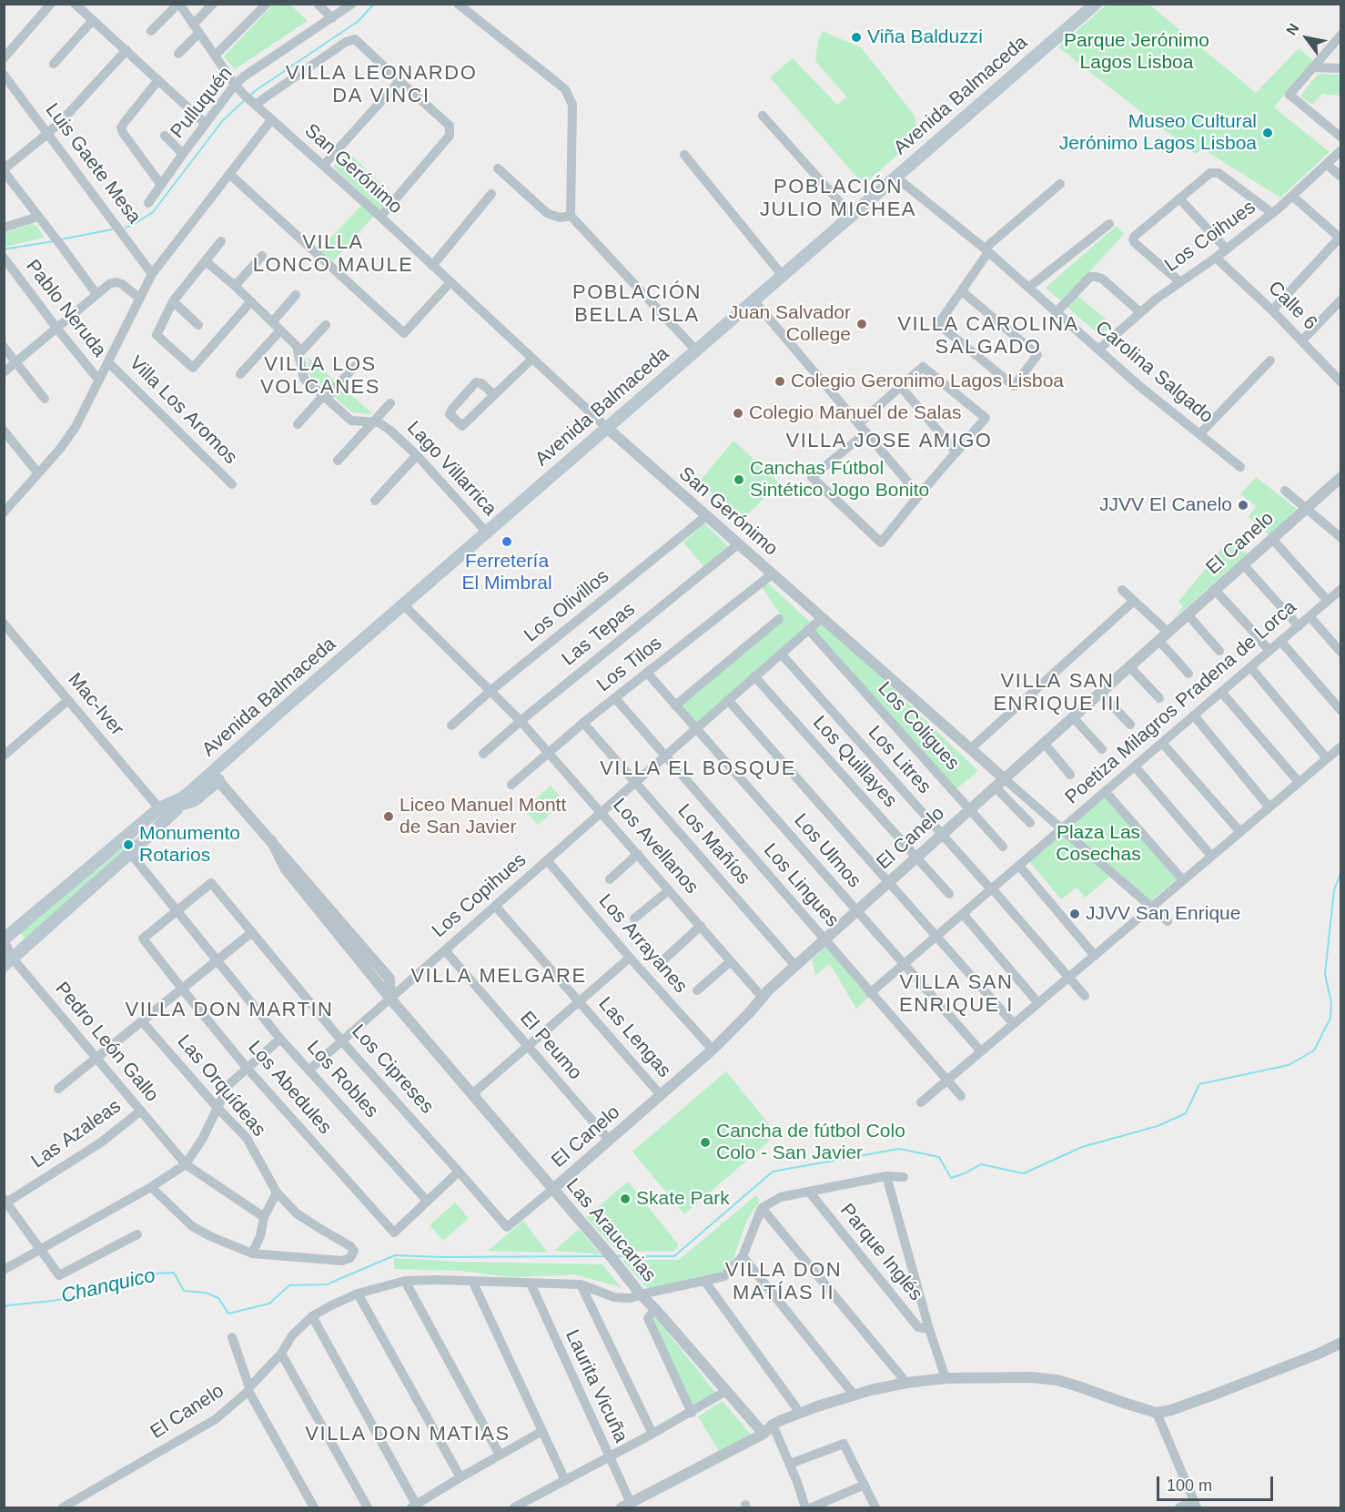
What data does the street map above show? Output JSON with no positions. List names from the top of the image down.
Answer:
{
  "streets": {
    "main road": ["Avenida Balmaceda"],
    "street": [
      "Pulluquén",
      "Luis Gaete Mesa",
      "San Gerónimo",
      "Los Coihues",
      "Calle 6",
      "Pablo Neruda",
      "Carolina Salgado",
      "Villa Los Aromos",
      "Lago Villarrica",
      "El Canelo",
      "Los Olivillos",
      "Las Tepas",
      "Los Tilos",
      "Poetiza Milagros Pradena de Lorca",
      "Mac-Iver",
      "Los Coligues",
      "Los Litres",
      "Los Quillayes",
      "Los Mañíos",
      "Los Avellanos",
      "Los Ulmos",
      "Los Lingues",
      "Los Copihues",
      "Los Arrayanes",
      "Las Lengas",
      "Pedro León Gallo",
      "El Peumo",
      "Los Cipreses",
      "Los Robles",
      "Las Orquídeas",
      "Los Abedules",
      "Las Azaleas",
      "Las Araucarias",
      "Parque Inglés",
      "Laurita Vicuña"
    ]
  },
  "crossings": [
    ["Avenida Balmaceda", "San Gerónimo"],
    ["Avenida Balmaceda", "Carolina Salgado"],
    ["Avenida Balmaceda", "Lago Villarrica"],
    ["Avenida Balmaceda", "Mac-Iver"],
    ["Avenida Balmaceda", "Los Avellanos"],
    ["Avenida Balmaceda", "Pedro León Gallo"],
    ["Avenida Balmaceda", "Los Robles"],
    ["Avenida Balmaceda", "Las Araucarias"],
    ["Pulluquén", "San Gerónimo"],
    ["San Gerónimo", "El Canelo"],
    ["San Gerónimo", "Los Olivillos"],
    ["San Gerónimo", "Las Tepas"],
    ["San Gerónimo", "Los Tilos"],
    ["San Gerónimo", "Poetiza Milagros Pradena de Lorca"],
    ["San Gerónimo", "Los Copihues"],
    ["Los Coihues", "Calle 6"],
    ["Los Coihues", "Carolina Salgado"],
    ["El Canelo", "Los Coligues"],
    ["El Canelo", "Los Litres"],
    ["El Canelo", "Los Quillayes"],
    ["El Canelo", "Los Mañíos"],
    ["El Canelo", "Los Avellanos"],
    ["El Canelo", "Los Ulmos"],
    ["El Canelo", "Los Lingues"],
    ["El Canelo", "Los Arrayanes"],
    ["El Canelo", "Las Lengas"],
    ["El Canelo", "El Peumo"],
    ["El Canelo", "Los Cipreses"],
    ["El Canelo", "Las Araucarias"],
    ["El Canelo", "Laurita Vicuña"],
    ["Los Olivillos", "Los Avellanos"],
    ["Las Tepas", "Los Avellanos"],
    ["Los Tilos", "Los Mañíos"],
    ["Los Tilos", "Los Avellanos"],
    ["Los Tilos", "Los Ulmos"],
    ["Los Tilos", "Los Lingues"],
    ["Poetiza Milagros Pradena de Lorca", "Los Litres"],
    ["Poetiza Milagros Pradena de Lorca", "Los Ulmos"],
    ["Poetiza Milagros Pradena de Lorca", "Los Lingues"],
    ["Los Coligues", "Los Copihues"],
    ["Los Litres", "Los Copihues"],
    ["Los Quillayes", "Los Copihues"],
    ["Los Mañíos", "Los Copihues"],
    ["Los Avellanos", "Los Copihues"],
    ["Los Ulmos", "Los Copihues"],
    ["Los Lingues", "Los Copihues"],
    ["Los Copihues", "Los Arrayanes"],
    ["Los Copihues", "Las Lengas"],
    ["Los Copihues", "El Peumo"],
    ["Los Copihues", "Los Cipreses"],
    ["Los Copihues", "Los Robles"],
    ["Los Copihues", "Las Araucarias"],
    ["Pedro León Gallo", "Las Azaleas"],
    ["Los Cipreses", "Los Robles"],
    ["Los Cipreses", "Los Abedules"],
    ["Los Robles", "Los Abedules"]
  ],
  "districts": [
    "VILLA LEONARDO DA VINCI",
    "POBLACIÓN JULIO MICHEA",
    "VILLA LONCO MAULE",
    "POBLACIÓN BELLA ISLA",
    "VILLA CAROLINA SALGADO",
    "VILLA LOS VOLCANES",
    "VILLA JOSE AMIGO",
    "VILLA SAN ENRIQUE III",
    "VILLA EL BOSQUE",
    "VILLA MELGARE",
    "VILLA SAN ENRIQUE I",
    "VILLA DON MARTIN",
    "VILLA DON MATÍAS II",
    "VILLA DON MATIAS"
  ],
  "water": ["Chanquico"],
  "parks": ["Parque Jerónimo Lagos Lisboa", "Plaza Las Cosechas"],
  "places": [
    "Viña Balduzzi",
    "Museo Cultural Jerónimo Lagos Lisboa",
    "Juan Salvador College",
    "Colegio Geronimo Lagos Lisboa",
    "Colegio Manuel de Salas",
    "Canchas Fútbol Sintético Jogo Bonito",
    "JJVV El Canelo",
    "Ferretería El Mimbral",
    "Liceo Manuel Montt de San Javier",
    "Monumento Rotarios",
    "JJVV San Enrique",
    "Cancha de fútbol Colo Colo - San Javier",
    "Skate Park"
  ],
  "scale_bar": "100 m",
  "north": "top left"
}
